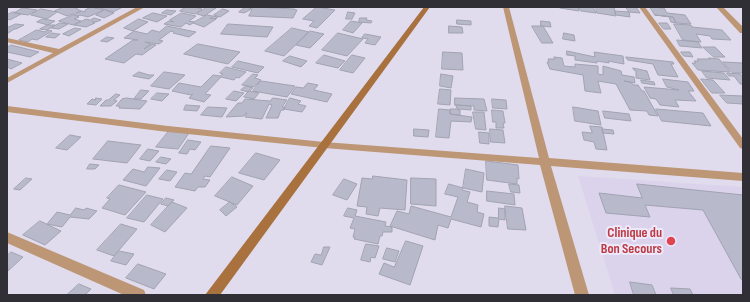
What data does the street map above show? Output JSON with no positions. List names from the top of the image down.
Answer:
{
  "places": ["Clinique du Bon Secours"]
}
